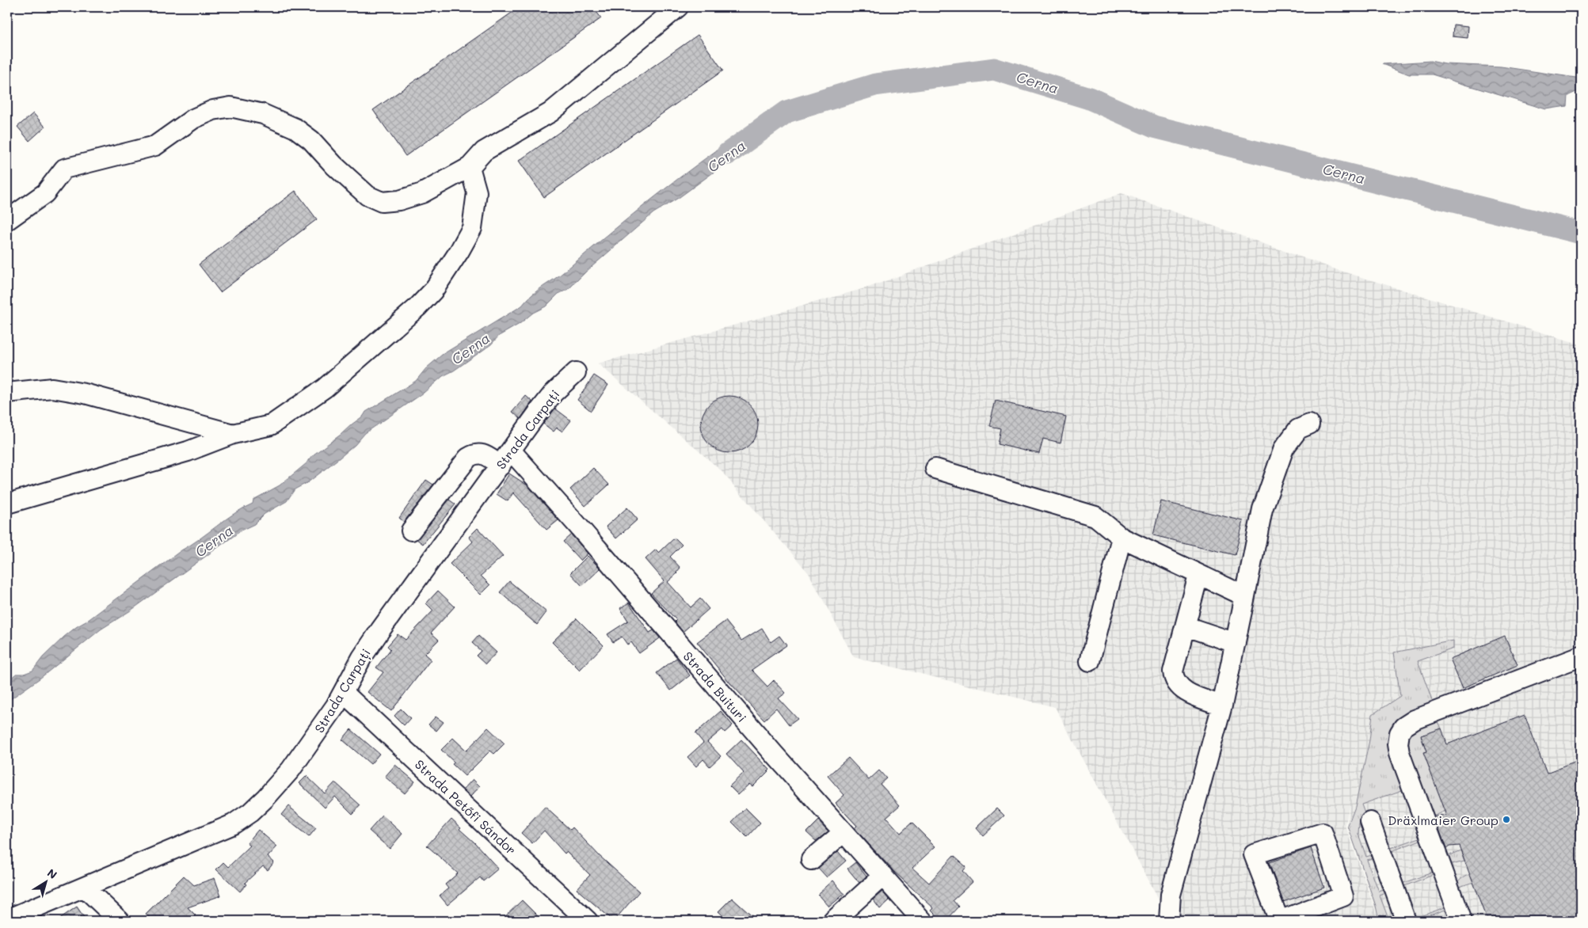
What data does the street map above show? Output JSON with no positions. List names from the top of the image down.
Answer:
{
  "streets": {
    "street": ["Strada Carpați", "Strada Buituri", "Strada Petőfi Sándor"]
  },
  "crossings": [
    ["Strada Carpați", "Strada Buituri"],
    ["Strada Carpați", "Strada Petőfi Sándor"]
  ],
  "water": ["Cerna"],
  "places": ["Dräxlmaier Group"],
  "north": "top right"
}
